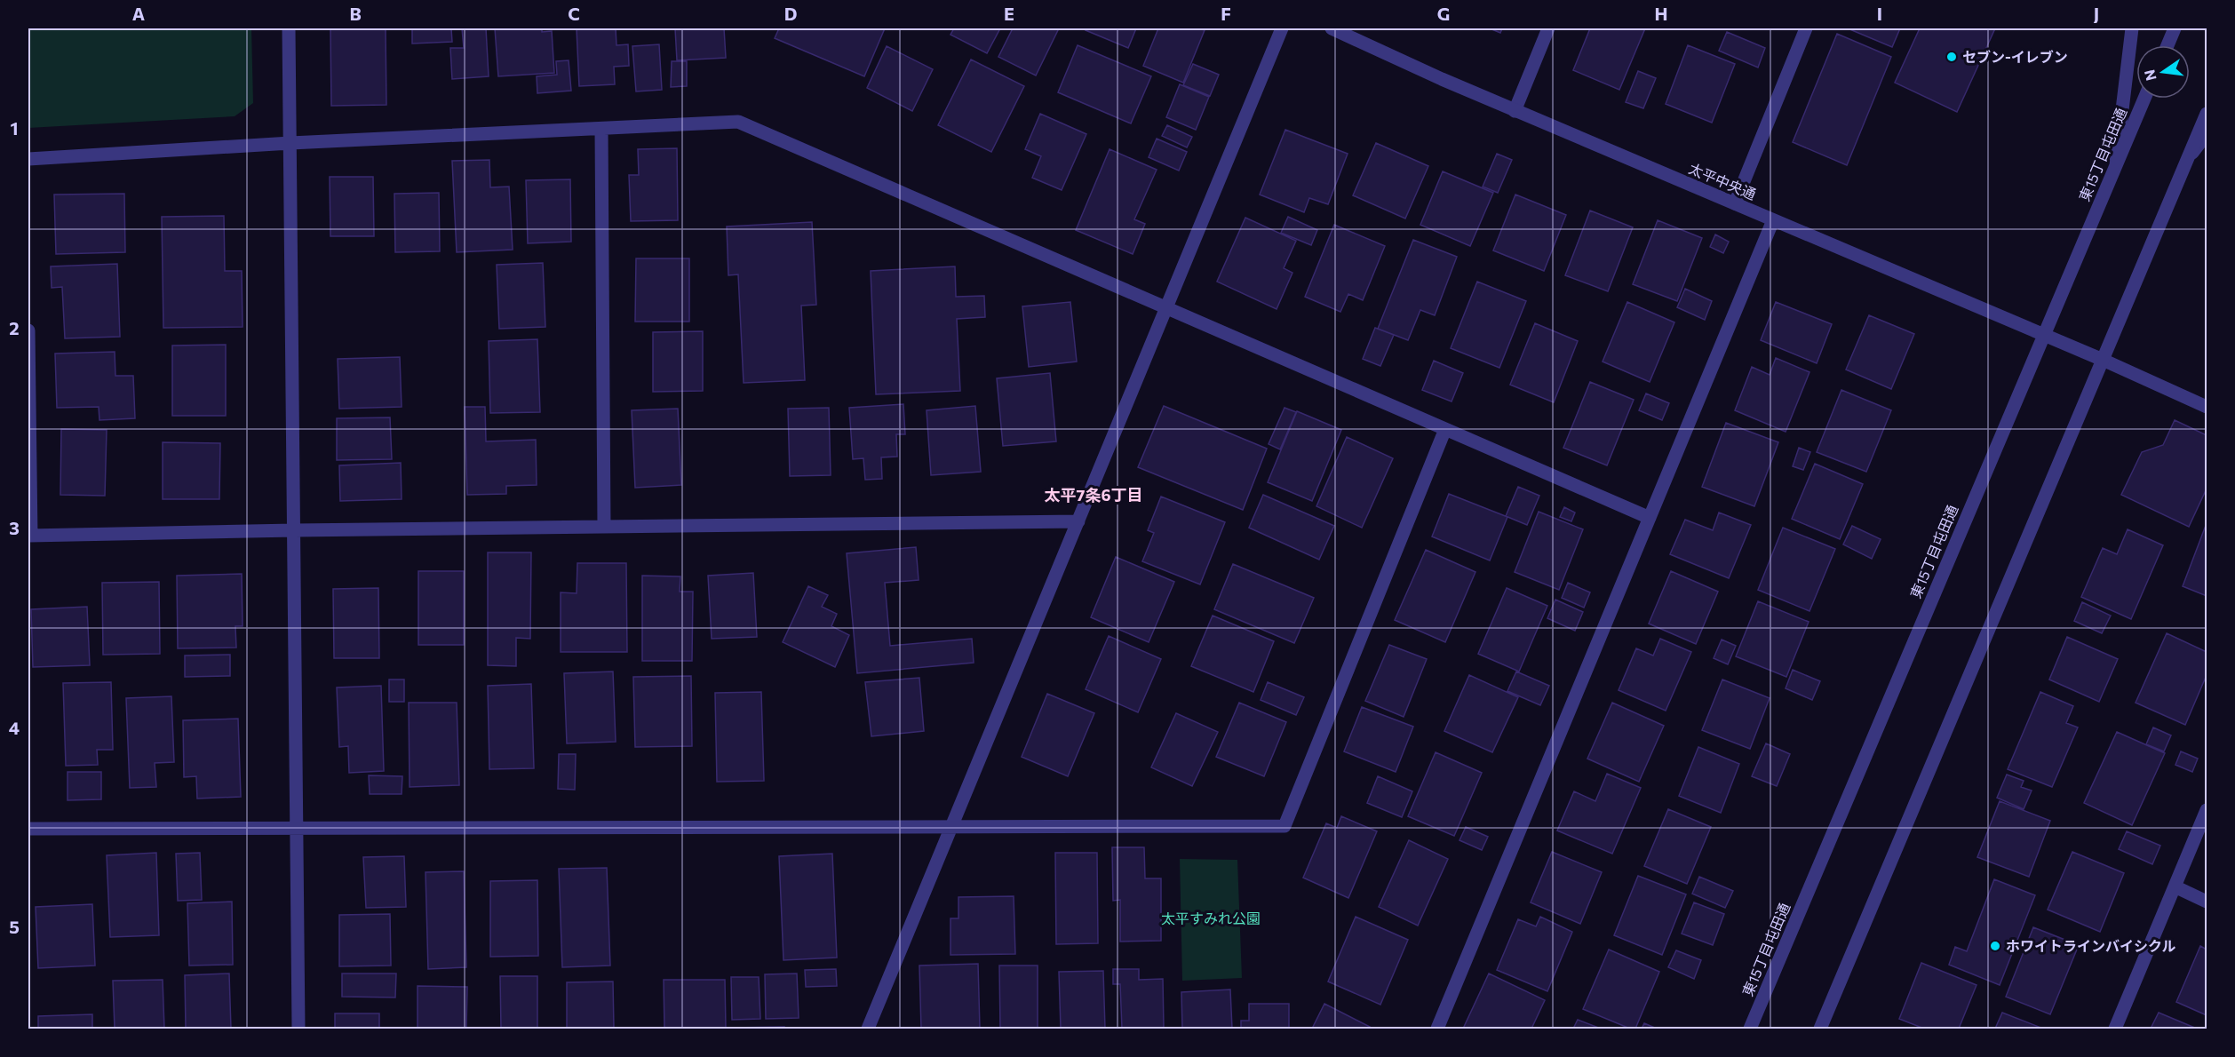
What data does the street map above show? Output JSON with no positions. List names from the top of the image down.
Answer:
{
  "streets": {
    "street": ["東15丁目屯田通", "太平中央通"]
  },
  "crossings": [
    ["東15丁目屯田通", "太平中央通"]
  ],
  "districts": ["太平7条6丁目"],
  "parks": ["太平すみれ公園"],
  "places": ["セブン-イレブン", "ホワイトラインバイシクル"],
  "north": "left",
  "grid": {
    "columns": [
      "A",
      "B",
      "C",
      "D",
      "E",
      "F",
      "G",
      "H",
      "I",
      "J"
    ],
    "rows": [
      "1",
      "2",
      "3",
      "4",
      "5"
    ]
  }
}
